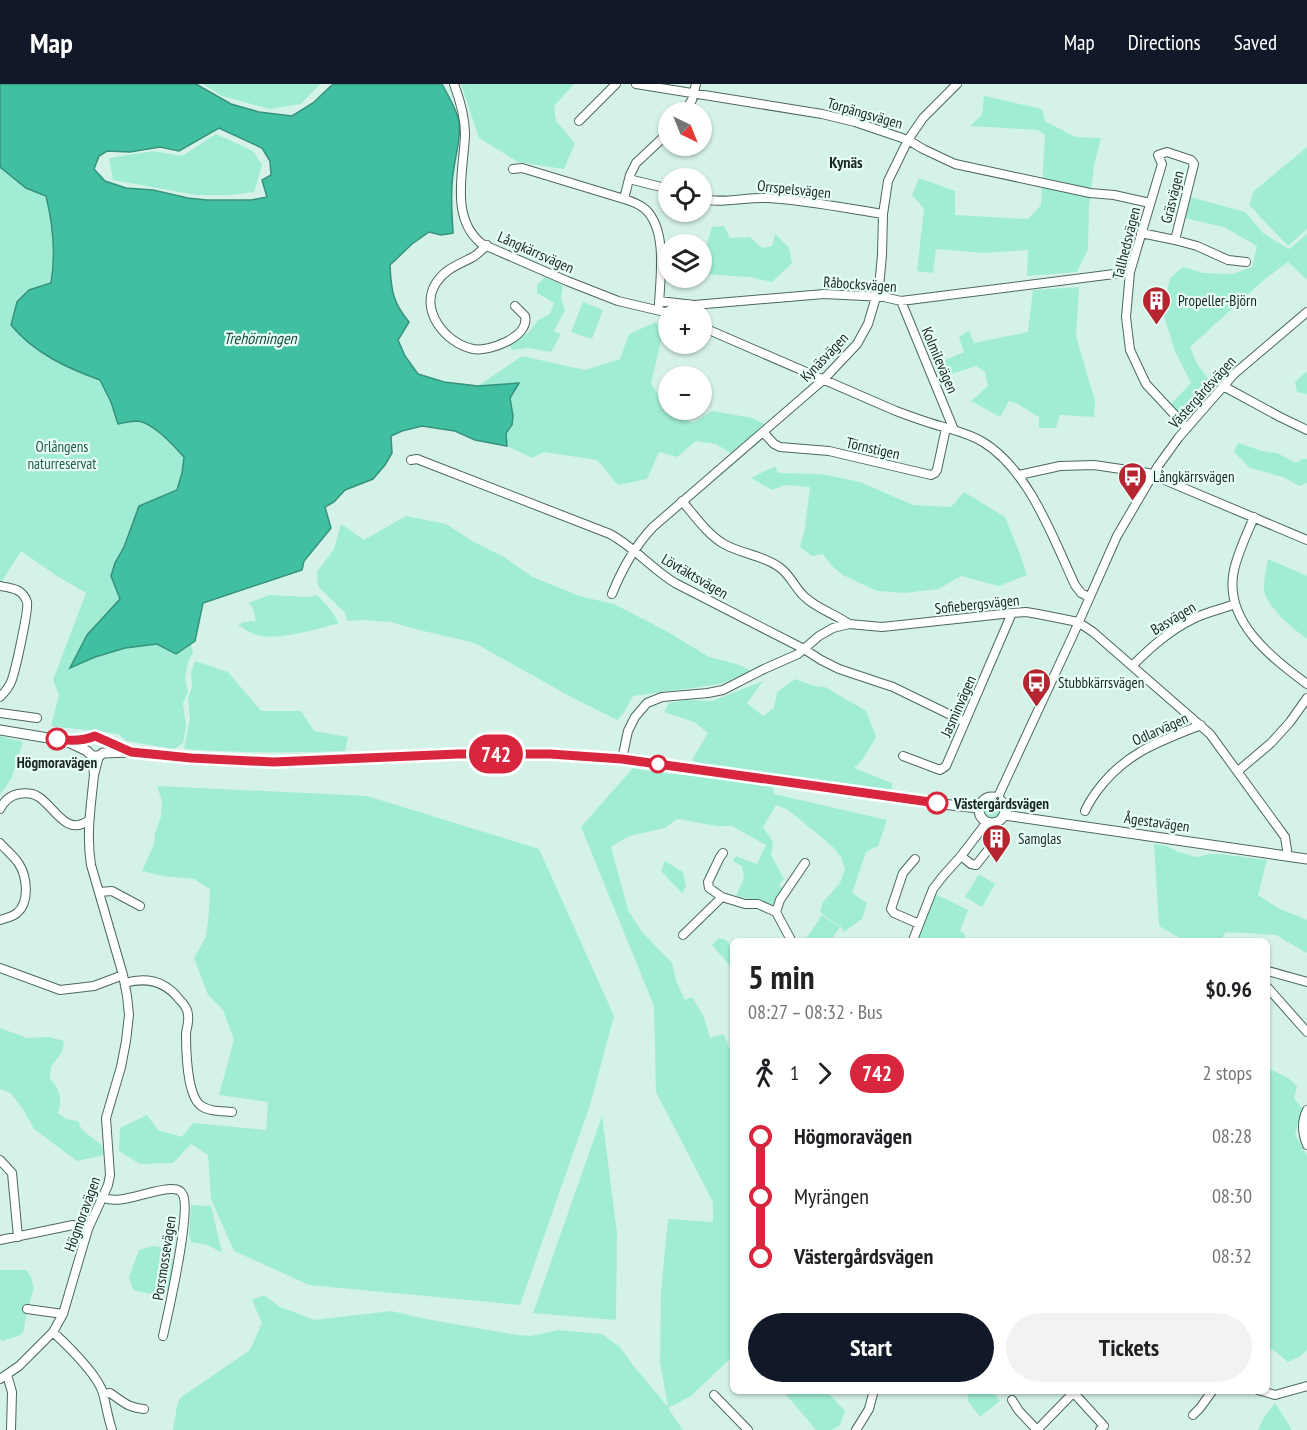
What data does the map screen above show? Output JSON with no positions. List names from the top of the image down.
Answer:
{
  "streets": {
    "main road": ["Ågestavägen"],
    "street": [
      "Torpängsvägen",
      "Orrspelsvägen",
      "Gräsvägen",
      "Tallhedsvägen",
      "Långkärrsvägen",
      "Råbocksvägen",
      "Kynäsvägen",
      "Kolmilevägen",
      "Västergårdsvägen",
      "Törnstigen",
      "Lövtäktsvägen",
      "Sofiebergsvägen",
      "Basvägen",
      "Jasminvägen",
      "Odlarvägen",
      "Högmoravägen",
      "Porsmossevägen"
    ]
  },
  "crossings": [
    ["Torpängsvägen", "Tallhedsvägen"],
    ["Torpängsvägen", "Kynäsvägen"],
    ["Orrspelsvägen", "Kynäsvägen"],
    ["Gräsvägen", "Tallhedsvägen"],
    ["Tallhedsvägen", "Råbocksvägen"],
    ["Tallhedsvägen", "Västergårdsvägen"],
    ["Råbocksvägen", "Kynäsvägen"],
    ["Råbocksvägen", "Kolmilevägen"],
    ["Kynäsvägen", "Törnstigen"],
    ["Kynäsvägen", "Lövtäktsvägen"],
    ["Kolmilevägen", "Törnstigen"],
    ["Västergårdsvägen", "Sofiebergsvägen"],
    ["Västergårdsvägen", "Ågestavägen"],
    ["Lövtäktsvägen", "Sofiebergsvägen"],
    ["Lövtäktsvägen", "Jasminvägen"],
    ["Sofiebergsvägen", "Basvägen"],
    ["Sofiebergsvägen", "Jasminvägen"],
    ["Sofiebergsvägen", "Odlarvägen"],
    ["Högmoravägen", "Porsmossevägen"]
  ],
  "districts": ["Kynäs"],
  "water": ["Trehörningen"],
  "parks": ["Orlångens naturreservat"],
  "places": {
    "building": ["Propeller-Björn", "Samglas"],
    "bus stop": ["Långkärrsvägen", "Stubbkärrsvägen"],
    "other": ["Högmoravägen", "Västergårdsvägen"]
  },
  "lines": ["bus line 742"],
  "north": "bottom right",
  "page": {
    "header": "Map",
    "nav": ["Map", "Directions", "Saved"],
    "on_map": "742",
    "map_buttons": ["+", "−"],
    "heading": ["5 min", "08:27 – 08:32 · Bus", "$0.96"],
    "legs": ["1", "742", "2 stops"],
    "list": [
      {
        "name": "Högmoravägen",
        "value": "08:28"
      },
      {
        "name": "Myrängen",
        "value": "08:30"
      },
      {
        "name": "Västergårdsvägen",
        "value": "08:32"
      }
    ],
    "buttons": ["Start", "Tickets"]
  }
}
